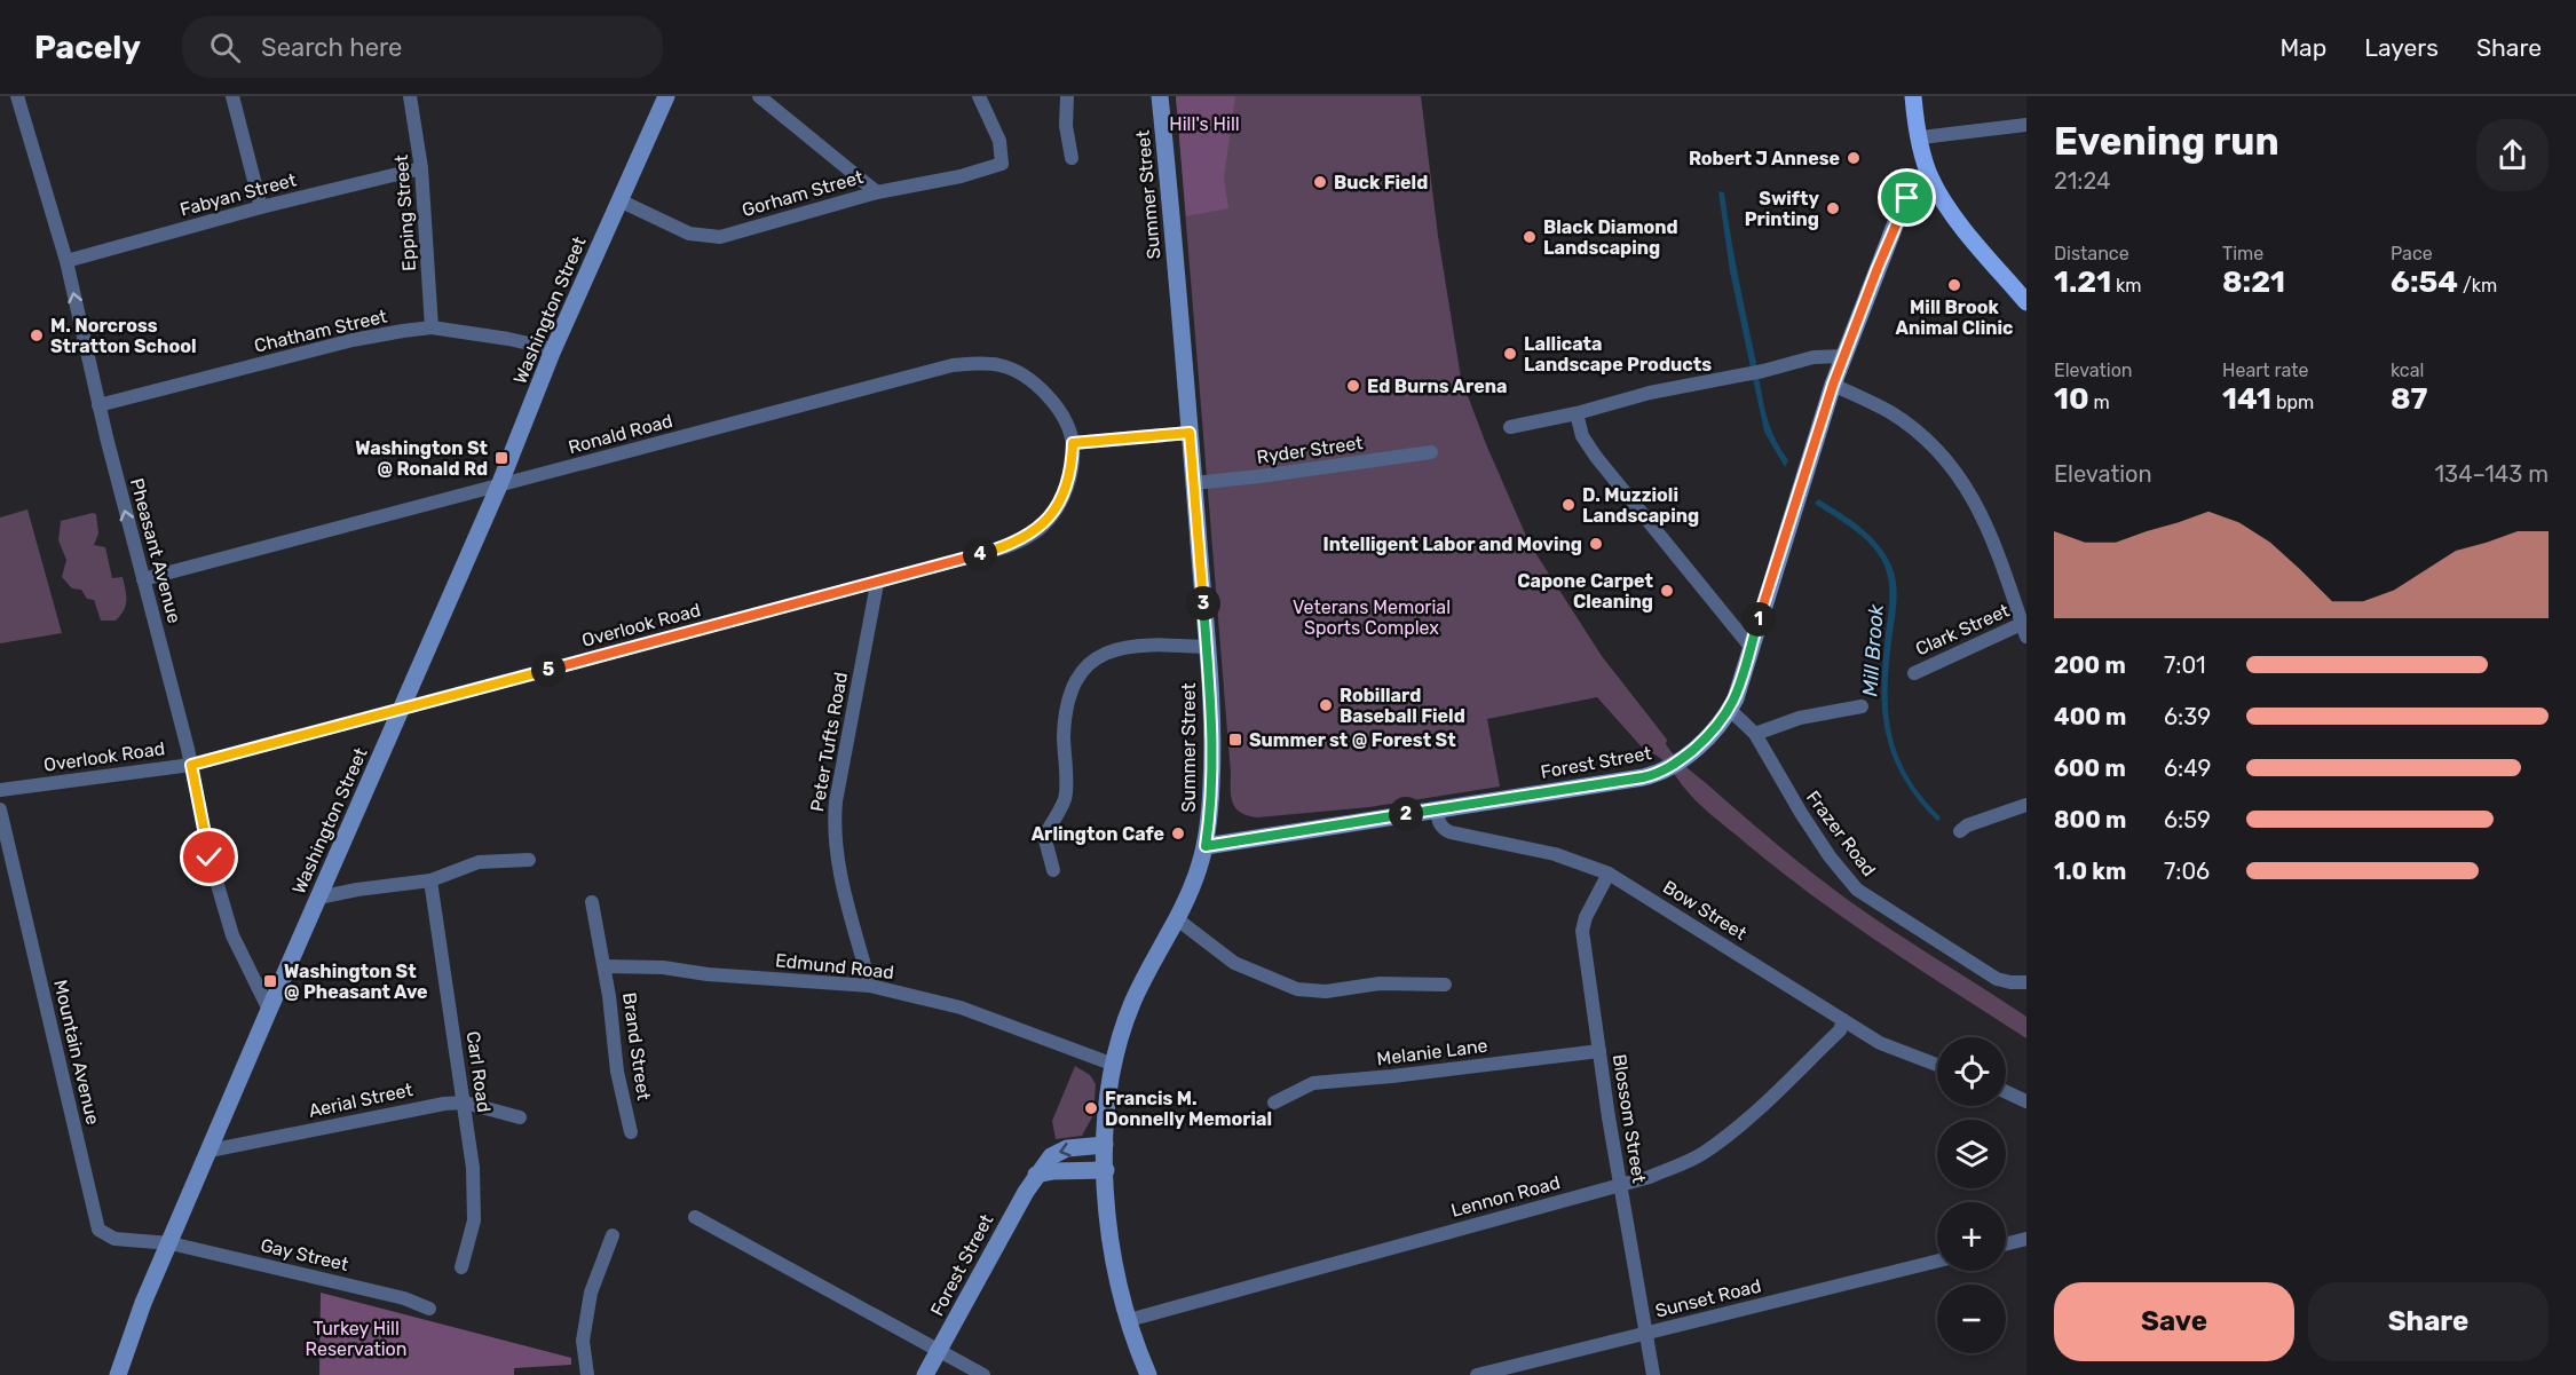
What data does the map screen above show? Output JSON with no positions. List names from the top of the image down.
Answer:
{
  "streets": {
    "street": [
      "Gorham Street",
      "Fabyan Street",
      "Summer Street",
      "Epping Street",
      "Washington Street",
      "Chatham Street",
      "Ronald Road",
      "Ryder Street",
      "Pheasant Avenue",
      "Overlook Road",
      "Clark Street",
      "Peter Tufts Road",
      "Forest Street",
      "Frazer Road",
      "Bow Street",
      "Edmund Road",
      "Brand Street",
      "Mountain Avenue",
      "Melanie Lane",
      "Carl Road",
      "Aerial Street",
      "Blossom Street",
      "Lennon Road",
      "Gay Street",
      "Sunset Road"
    ]
  },
  "crossings": [
    ["Gorham Street", "Washington Street"],
    ["Fabyan Street", "Epping Street"],
    ["Fabyan Street", "Pheasant Avenue"],
    ["Summer Street", "Ryder Street"],
    ["Summer Street", "Forest Street"],
    ["Summer Street", "Edmund Road"],
    ["Summer Street", "Lennon Road"],
    ["Epping Street", "Chatham Street"],
    ["Washington Street", "Chatham Street"],
    ["Washington Street", "Ronald Road"],
    ["Washington Street", "Pheasant Avenue"],
    ["Washington Street", "Overlook Road"],
    ["Washington Street", "Mountain Avenue"],
    ["Washington Street", "Aerial Street"],
    ["Washington Street", "Gay Street"],
    ["Chatham Street", "Pheasant Avenue"],
    ["Ronald Road", "Pheasant Avenue"],
    ["Ronald Road", "Overlook Road"],
    ["Pheasant Avenue", "Overlook Road"],
    ["Overlook Road", "Peter Tufts Road"],
    ["Peter Tufts Road", "Edmund Road"],
    ["Forest Street", "Frazer Road"],
    ["Forest Street", "Bow Street"],
    ["Bow Street", "Blossom Street"],
    ["Bow Street", "Lennon Road"],
    ["Edmund Road", "Brand Street"],
    ["Mountain Avenue", "Gay Street"],
    ["Melanie Lane", "Blossom Street"],
    ["Carl Road", "Aerial Street"],
    ["Blossom Street", "Lennon Road"],
    ["Blossom Street", "Sunset Road"]
  ],
  "water": ["Mill Brook"],
  "parks": ["Hill's Hill", "Veterans Memorial Sports Complex", "Turkey Hill Reservation"],
  "places": {
    "other": [
      "Robert J Annese",
      "Buck Field",
      "Swifty Printing",
      "Black Diamond Landscaping",
      "Mill Brook Animal Clinic",
      "M. Norcross Stratton School",
      "Lallicata Landscape Products",
      "Ed Burns Arena",
      "D. Muzzioli Landscaping",
      "Intelligent Labor and Moving",
      "Capone Carpet Cleaning",
      "Robillard Baseball Field",
      "Arlington Cafe",
      "Francis M. Donnelly Memorial"
    ],
    "transit": ["Washington St @ Ronald Rd", "Summer st @ Forest St", "Washington St @ Pheasant Ave"]
  },
  "page": {
    "header": "Pacely",
    "search": "Search here",
    "nav": ["Map", "Layers", "Share"],
    "heading": ["Evening run", "21:24"],
    "stats": [
      ["Distance", "1.21 km"],
      ["Time", "8:21"],
      ["Pace", "6:54 /km"],
      ["Elevation", "10 m"],
      ["Heart rate", "141 bpm"],
      ["kcal", "87"]
    ],
    "chart": ["Elevation", "134–143 m"],
    "pins": [
      "4",
      "3",
      "1",
      "5",
      "2"
    ],
    "list": [
      {
        "name": "200 m",
        "note": "7:01"
      },
      {
        "name": "400 m",
        "note": "6:39"
      },
      {
        "name": "600 m",
        "note": "6:49"
      },
      {
        "name": "800 m",
        "note": "6:59"
      },
      {
        "name": "1.0 km",
        "note": "7:06"
      }
    ],
    "map_buttons": ["+", "−"],
    "buttons": ["Save", "Share"]
  }
}
